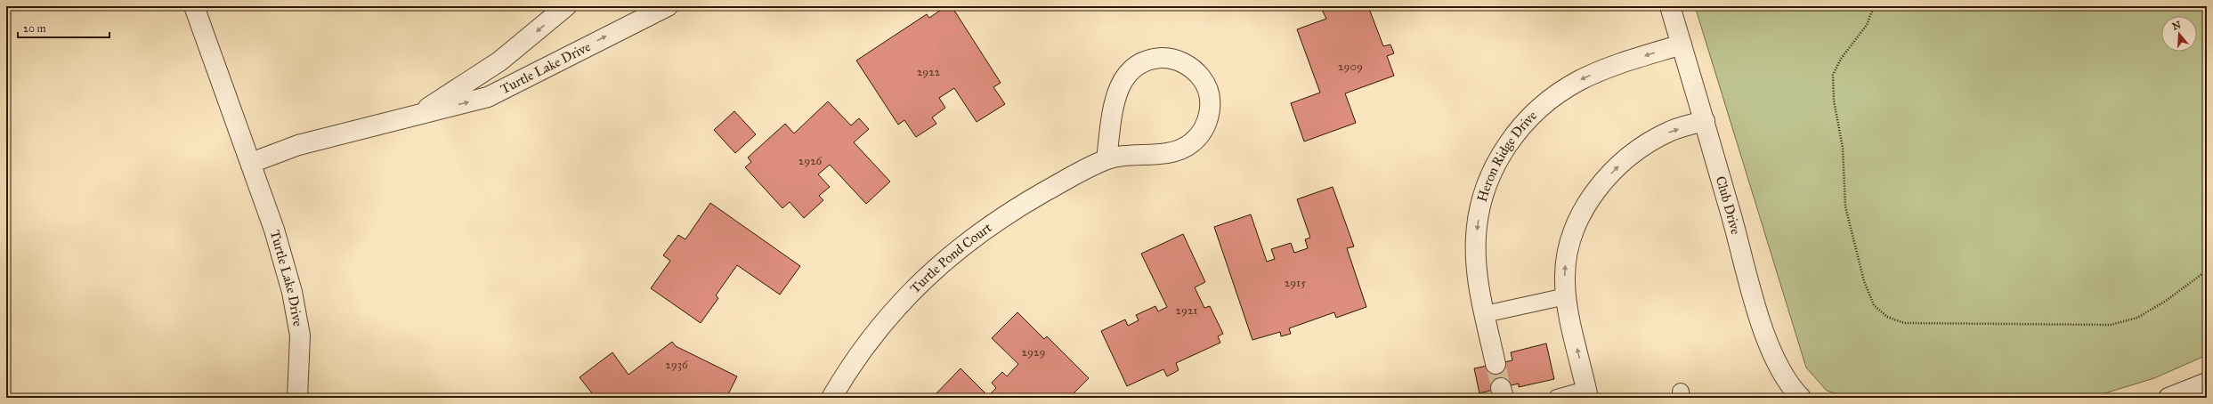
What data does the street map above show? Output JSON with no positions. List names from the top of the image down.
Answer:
{
  "streets": {
    "street": [
      "Turtle Lake Drive",
      "Heron Ridge Drive",
      "Club Drive",
      "Turtle Pond Court"
    ]
  },
  "crossings": [
    ["Heron Ridge Drive", "Club Drive"]
  ],
  "house_numbers": [
    "2909",
    "2922",
    "2926",
    "2915",
    "2921",
    "2929",
    "2936"
  ],
  "scale_bar": "20 m",
  "north": "top"
}
